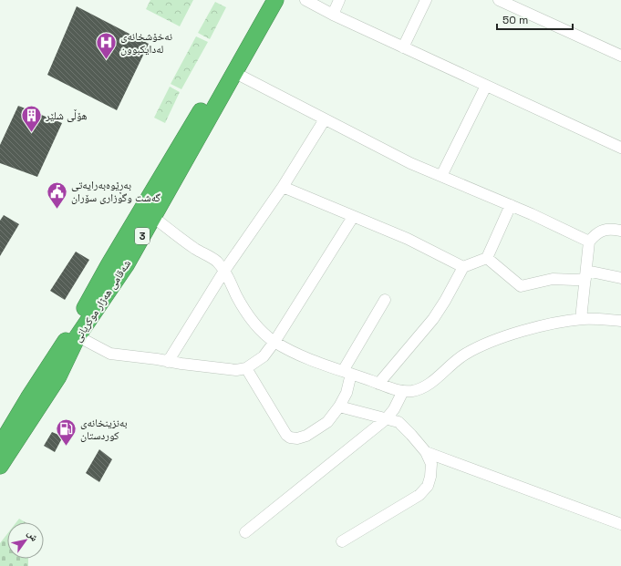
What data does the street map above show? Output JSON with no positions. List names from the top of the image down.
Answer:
{
  "streets": {
    "highway": ["3", "شەقامی ھەژار موکریانی"]
  },
  "places": {
    "hospital": ["نەخۆشخانەی لەدایکبوون"],
    "building": ["هۆڵی شلێر"],
    "public building": ["بەڕێوەبەرایەتی گەشت وگوزاری سۆران"],
    "fuel station": ["بەنزینخانەی كوردستان"]
  },
  "scale_bar": "50 m",
  "north": "top right"
}
